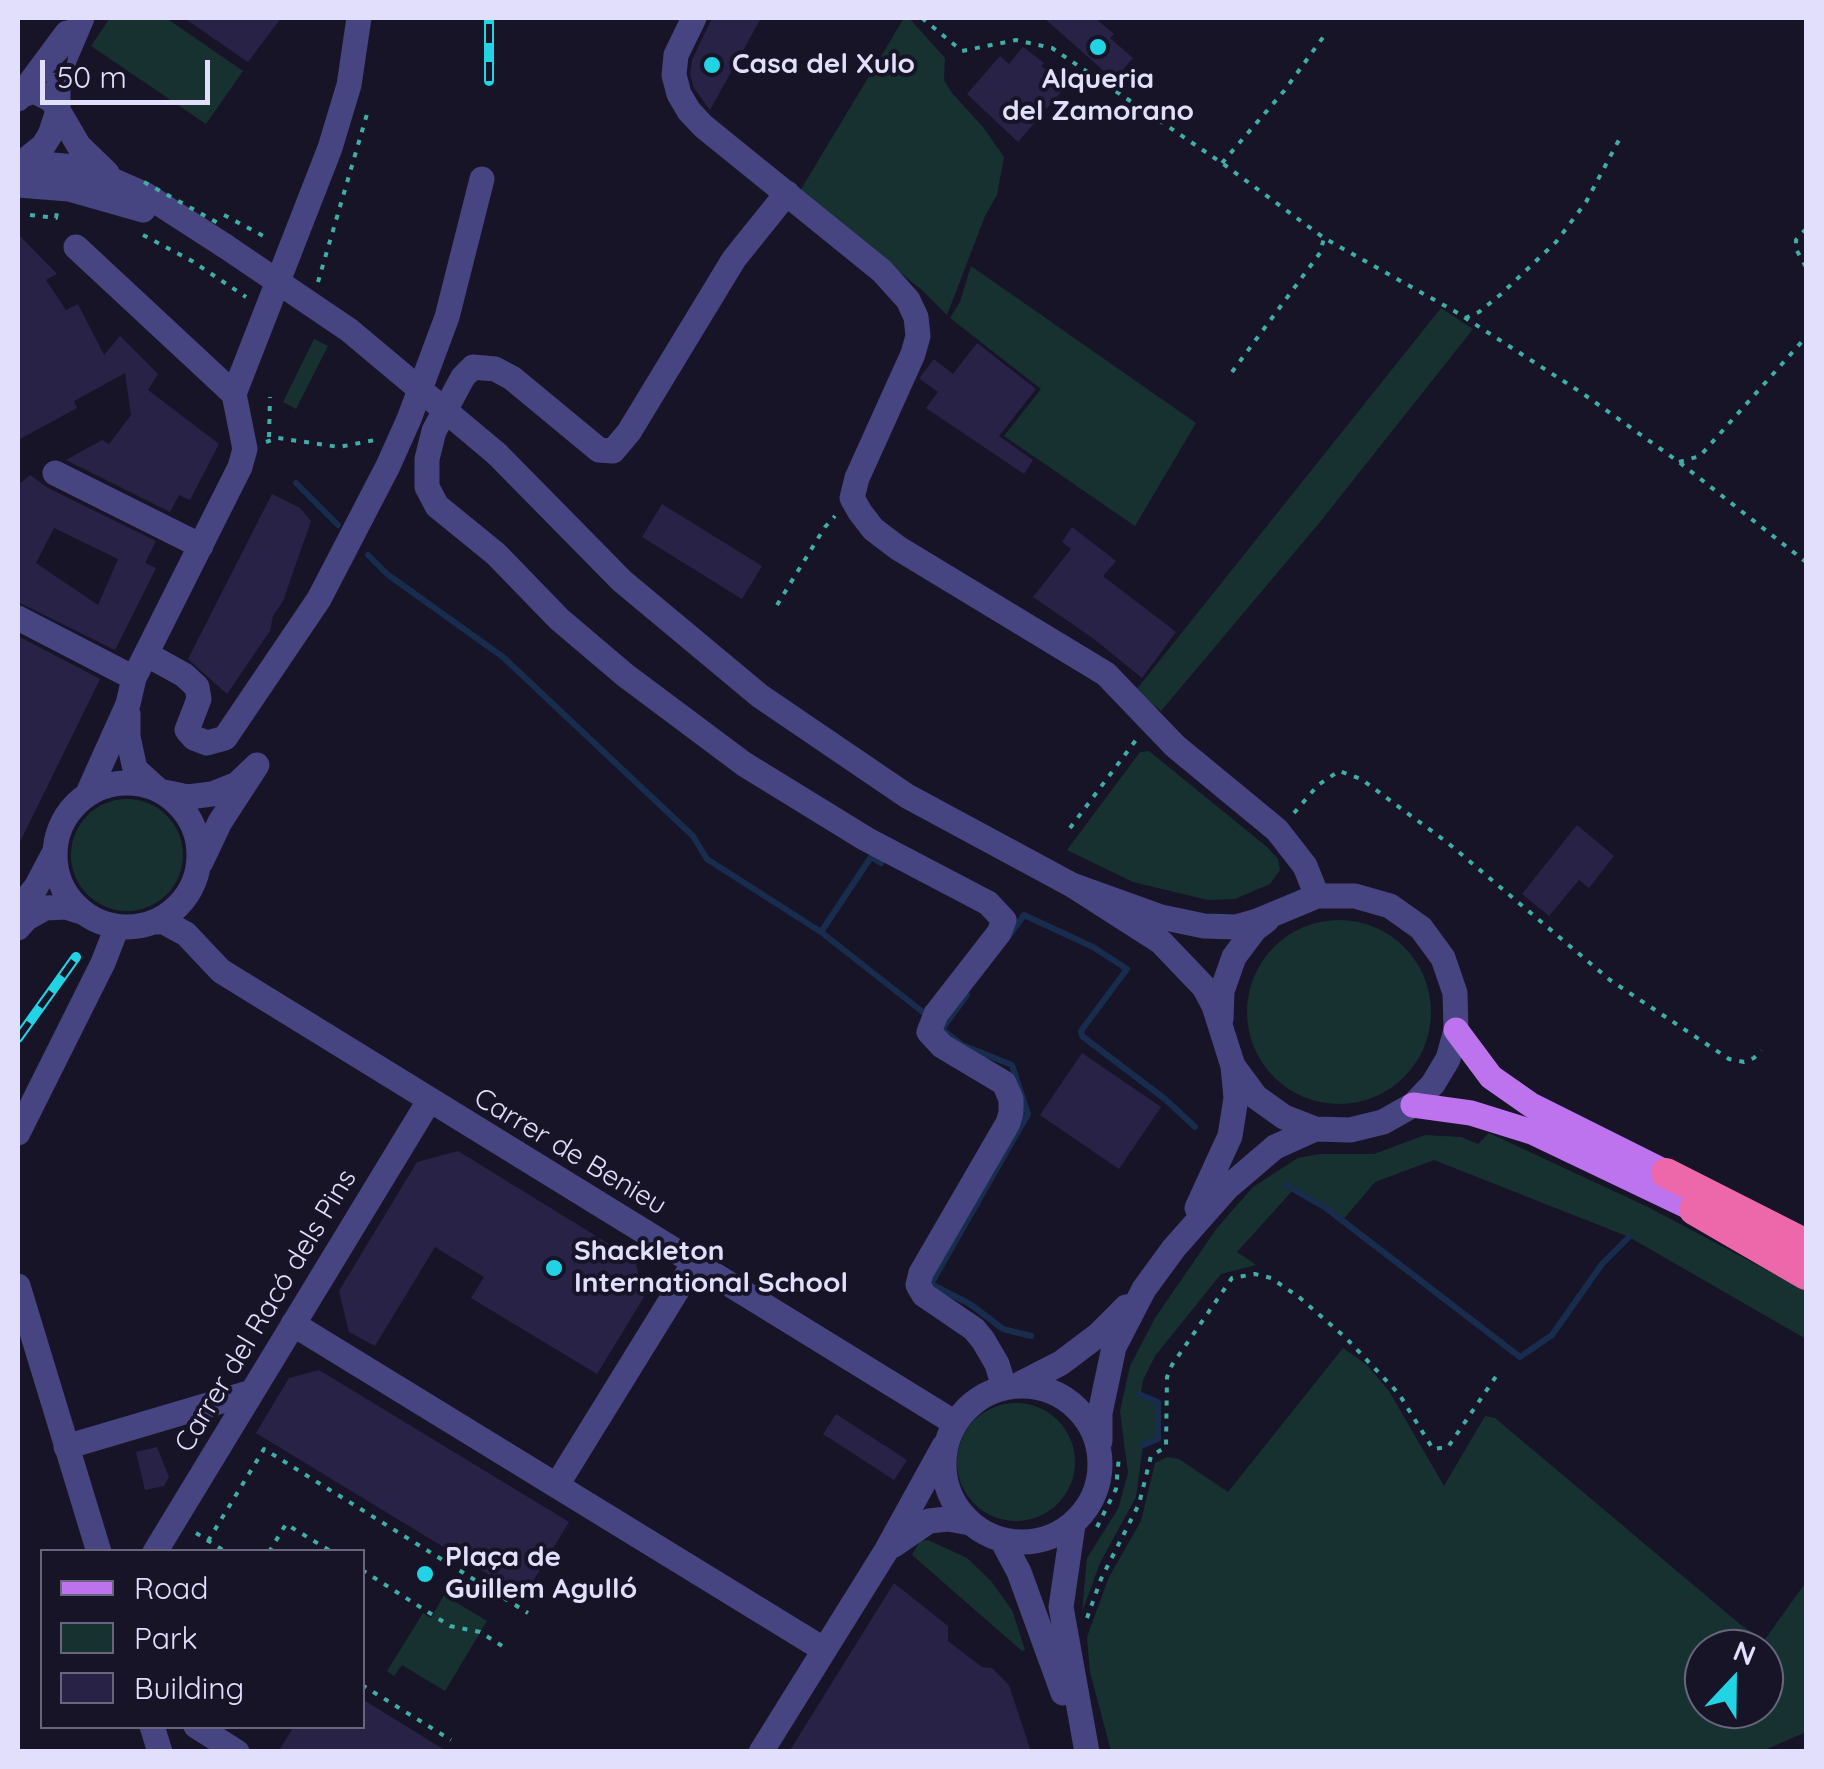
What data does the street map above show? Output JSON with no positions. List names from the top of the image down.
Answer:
{
  "streets": {
    "street": ["Carrer de Benieu", "Carrer del Racó dels Pins"]
  },
  "crossings": [
    ["Carrer de Benieu", "Carrer del Racó dels Pins"]
  ],
  "places": [
    "Alqueria del Zamorano",
    "Casa del Xulo",
    "Shackleton International School",
    "Plaça de Guillem Agulló"
  ],
  "legend": ["Road", "Park", "Building"],
  "scale_bar": "50 m",
  "north": "top"
}
